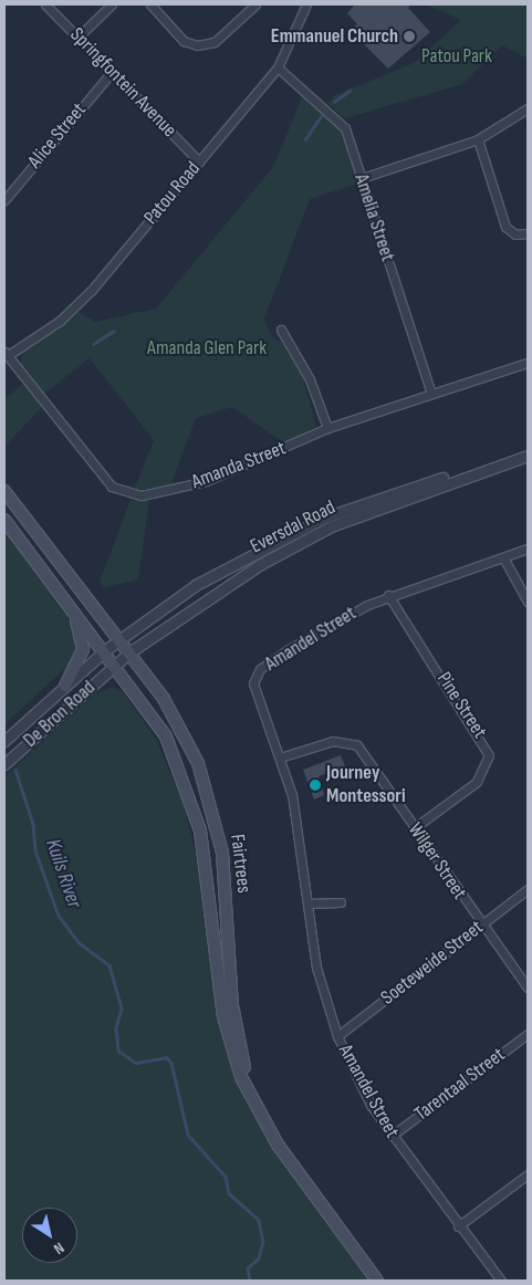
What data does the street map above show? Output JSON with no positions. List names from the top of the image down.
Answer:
{
  "streets": {
    "main road": ["Fairtrees"],
    "street": [
      "Springfontein Avenue",
      "Alice Street",
      "Patou Road",
      "Amelia Street",
      "Amanda Street",
      "Eversdal Road",
      "Amandel Street",
      "Pine Street",
      "De Bron Road",
      "Wilger Street",
      "Soeteweide Street",
      "Tarentaal Street"
    ]
  },
  "crossings": [
    ["Springfontein Avenue", "Alice Street"],
    ["Springfontein Avenue", "Patou Road"],
    ["Patou Road", "Amelia Street"],
    ["Patou Road", "Amanda Street"],
    ["Amelia Street", "Amanda Street"],
    ["Eversdal Road", "De Bron Road"],
    ["Eversdal Road", "Fairtrees"],
    ["Amandel Street", "Pine Street"],
    ["Amandel Street", "Wilger Street"],
    ["Amandel Street", "Soeteweide Street"],
    ["Amandel Street", "Tarentaal Street"],
    ["Pine Street", "Wilger Street"],
    ["De Bron Road", "Fairtrees"],
    ["Wilger Street", "Soeteweide Street"]
  ],
  "water": ["Kuils River"],
  "parks": ["Patou Park", "Amanda Glen Park"],
  "places": ["Emmanuel Church", "Journey Montessori"],
  "north": "bottom right"
}
